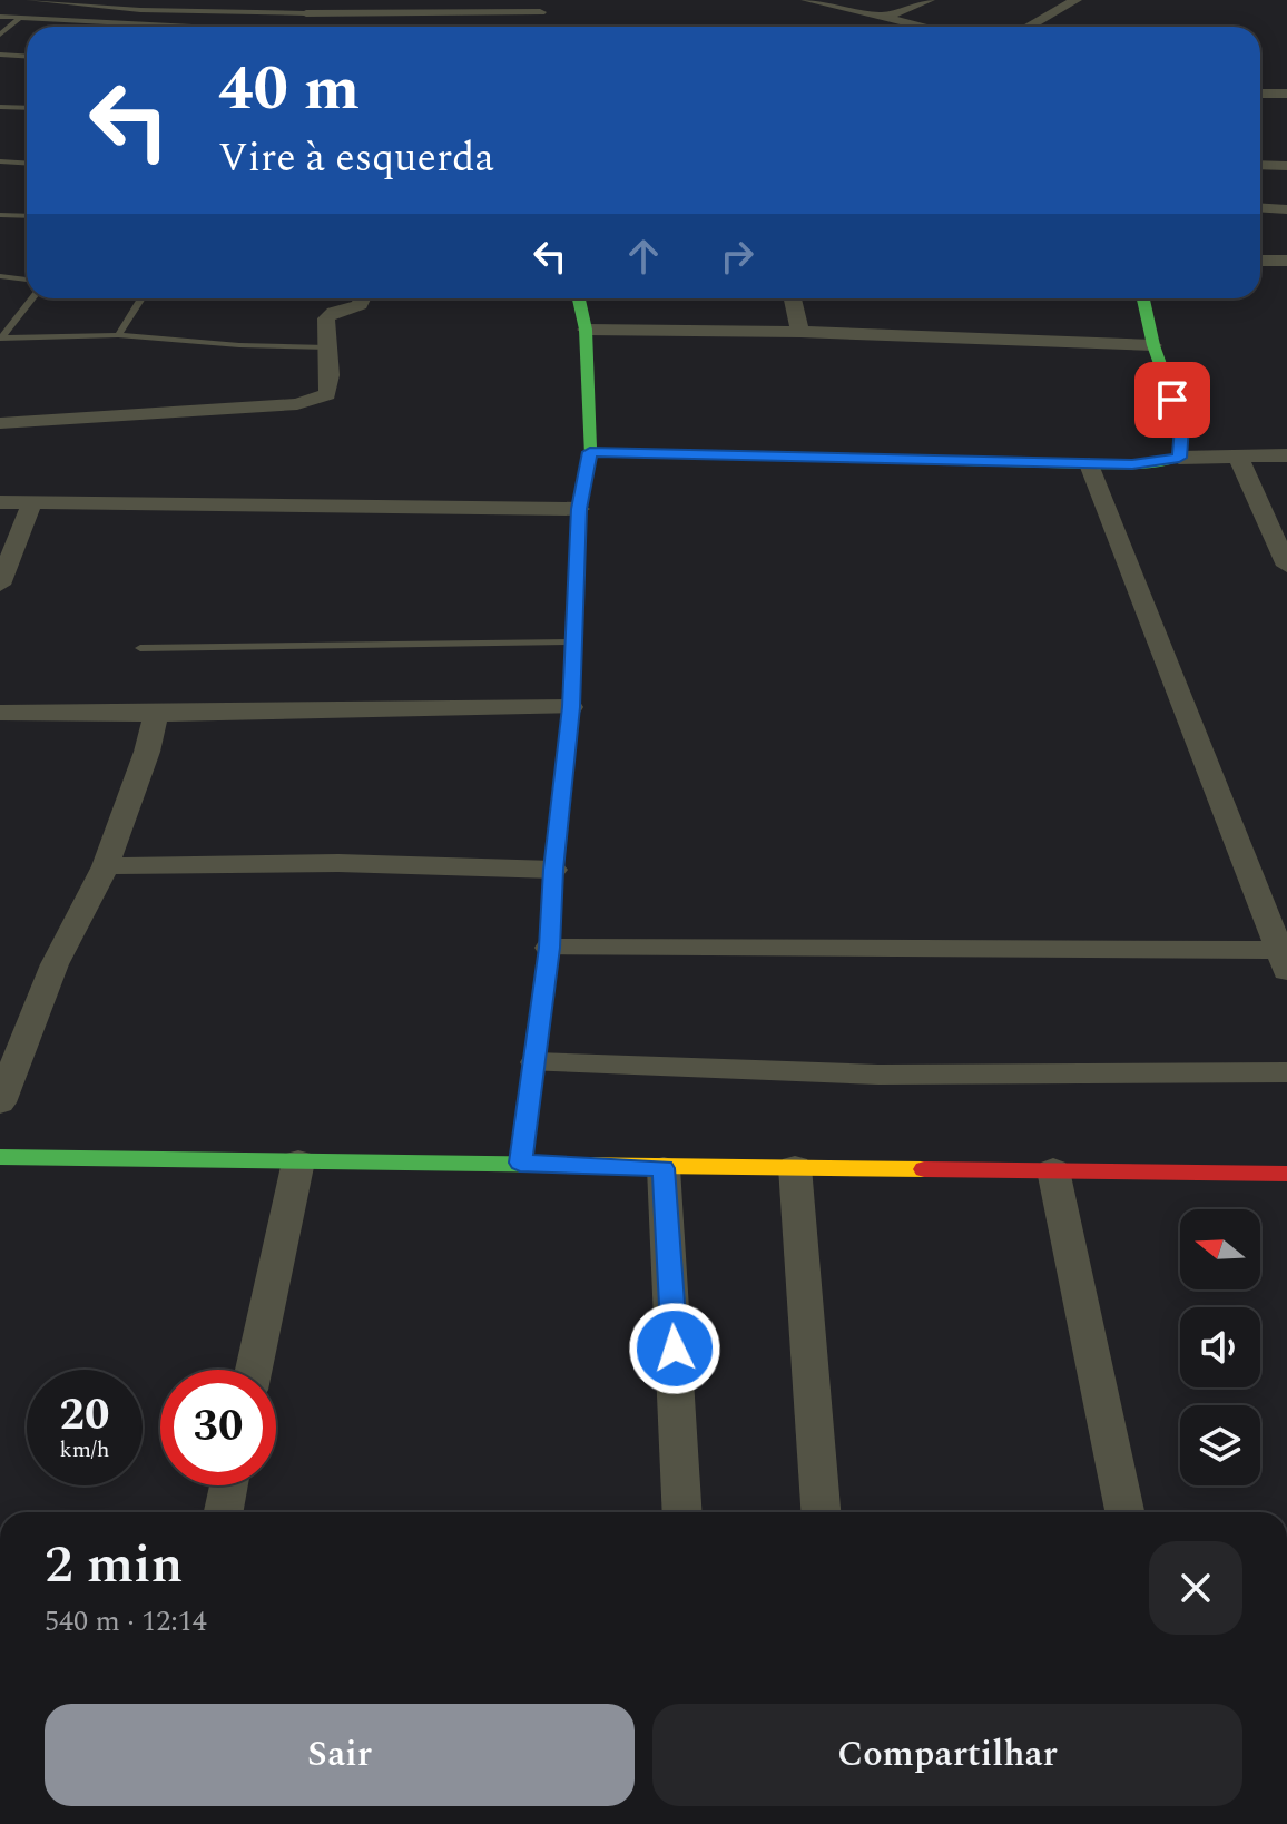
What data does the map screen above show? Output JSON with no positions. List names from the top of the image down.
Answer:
{
  "north": "left",
  "page": {
    "turn": ["40 m", "Vire à esquerda"],
    "speed": "20 km/h",
    "limit": "30",
    "heading": ["2 min", "540 m · 12:14"],
    "buttons": ["Sair", "Compartilhar"]
  }
}
